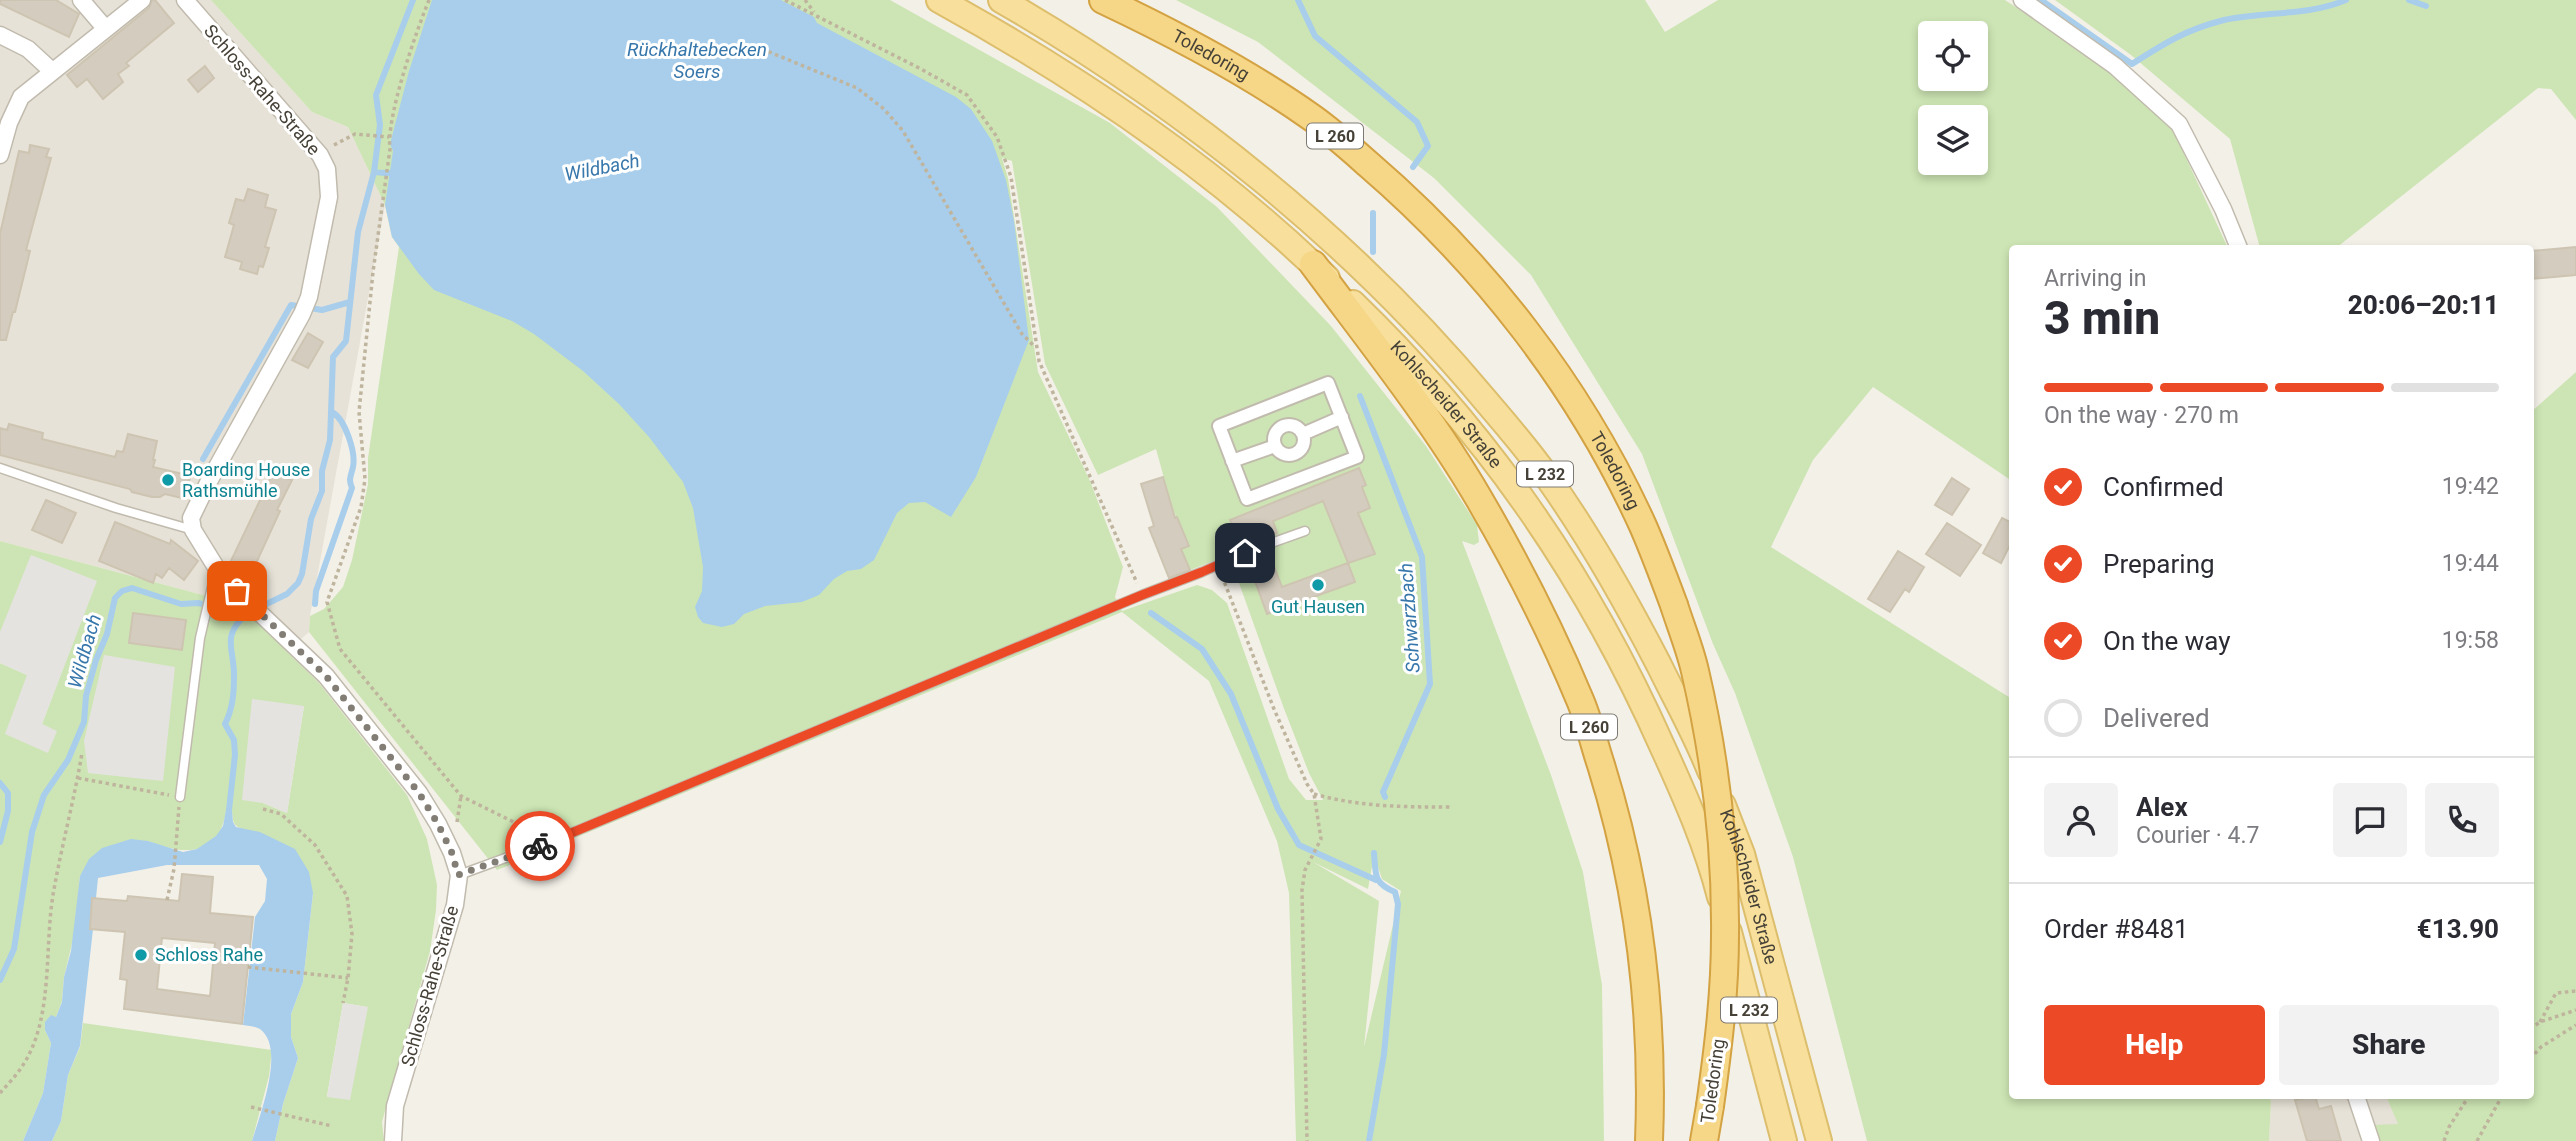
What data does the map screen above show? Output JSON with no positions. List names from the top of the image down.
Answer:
{
  "streets": {
    "highway": ["Toledoring", "L 260"],
    "main road": ["Kohlscheider Straße", "L 232"],
    "street": ["Schloss-Rahe-Straße"]
  },
  "crossings": [
    ["L 260", "Kohlscheider Straße"]
  ],
  "water": ["Rückhaltebecken Soers", "Wildbach", "Schwarzbach"],
  "places": ["Boarding House Rathsmühle", "Gut Hausen", "Schloss Rahe"],
  "page": {
    "heading": ["3 min", "Arriving in", "20:06–20:11"],
    "panel": [
      "Alex",
      "Courier · 4.7",
      "Order #8481",
      "€13.90"
    ],
    "bar": "On the way · 270 m",
    "list": [
      ["Confirmed", "19:42"],
      ["Preparing", "19:44"],
      ["On the way", "19:58"],
      "Delivered"
    ],
    "buttons": ["Help", "Share"]
  }
}
